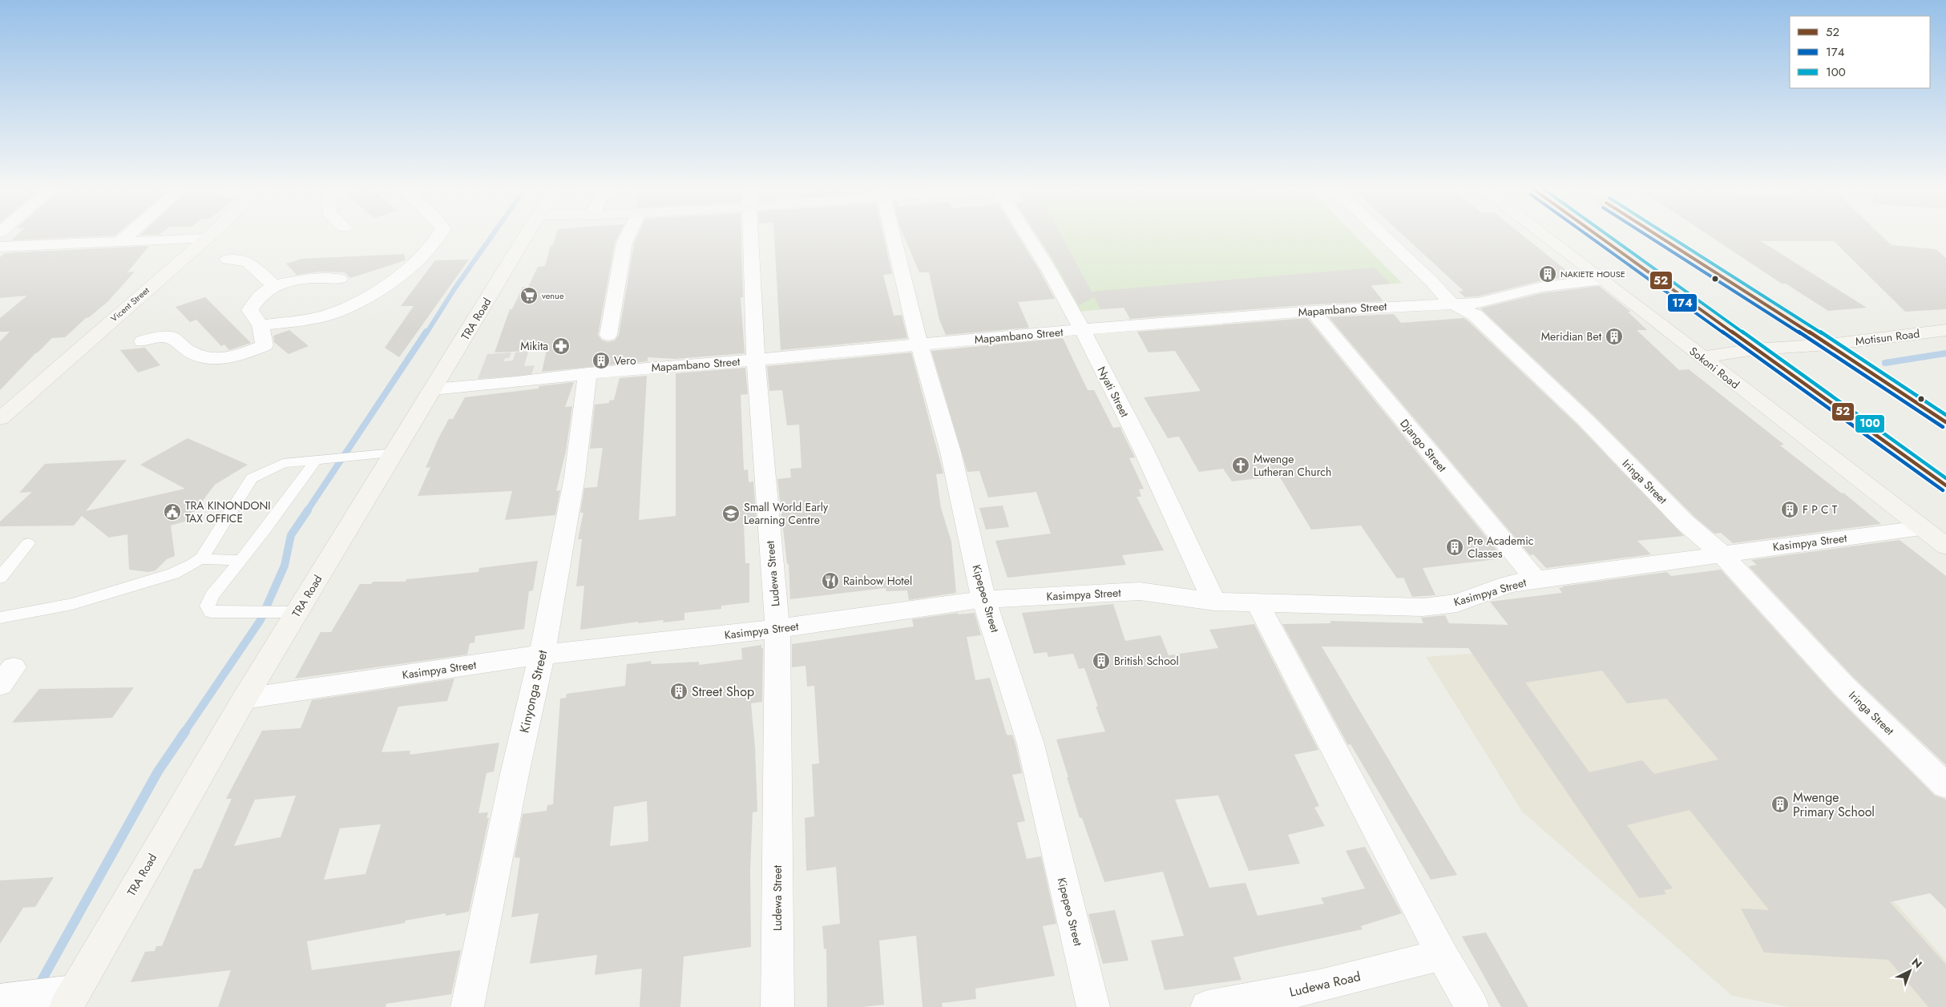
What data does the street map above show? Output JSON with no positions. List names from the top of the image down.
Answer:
{
  "streets": {
    "street": [
      "Vicent Street",
      "Mapambano Street",
      "TRA Road",
      "Motisun Road",
      "Sokoni Road",
      "Nyati Street",
      "Django Street",
      "Iringa Street",
      "Kasimpya Street",
      "Ludewa Street",
      "Kipepeo Street",
      "Kinyonga Street",
      "Ludewa Road"
    ]
  },
  "crossings": [
    ["Mapambano Street", "TRA Road"],
    ["Mapambano Street", "Sokoni Road"],
    ["Mapambano Street", "Nyati Street"],
    ["Mapambano Street", "Django Street"],
    ["Mapambano Street", "Iringa Street"],
    ["Mapambano Street", "Ludewa Street"],
    ["Mapambano Street", "Kipepeo Street"],
    ["Mapambano Street", "Kinyonga Street"],
    ["TRA Road", "Kasimpya Street"],
    ["Motisun Road", "Sokoni Road"],
    ["Sokoni Road", "Kasimpya Street"],
    ["Nyati Street", "Kasimpya Street"],
    ["Django Street", "Kasimpya Street"],
    ["Iringa Street", "Kasimpya Street"],
    ["Kasimpya Street", "Ludewa Street"],
    ["Kasimpya Street", "Kipepeo Street"],
    ["Kasimpya Street", "Kinyonga Street"]
  ],
  "places": {
    "building": [
      "NAKIETE HOUSE",
      "Meridian Bet",
      "Vero",
      "F P C T",
      "Pre Academic Classes",
      "British School",
      "Street Shop",
      "Mwenge Primary School"
    ],
    "supermarket": ["venue"],
    "pharmacy": ["Mikita"],
    "church": ["Mwenge Lutheran Church"],
    "public building": ["TRA KINONDONI TAX OFFICE"],
    "school or university": ["Small World Early Learning Centre"],
    "restaurant": ["Rainbow Hotel"]
  },
  "lines": ["transit line 52", "transit line 174", "transit line 100"],
  "legend": ["52", "174", "100"],
  "north": "top right"
}
